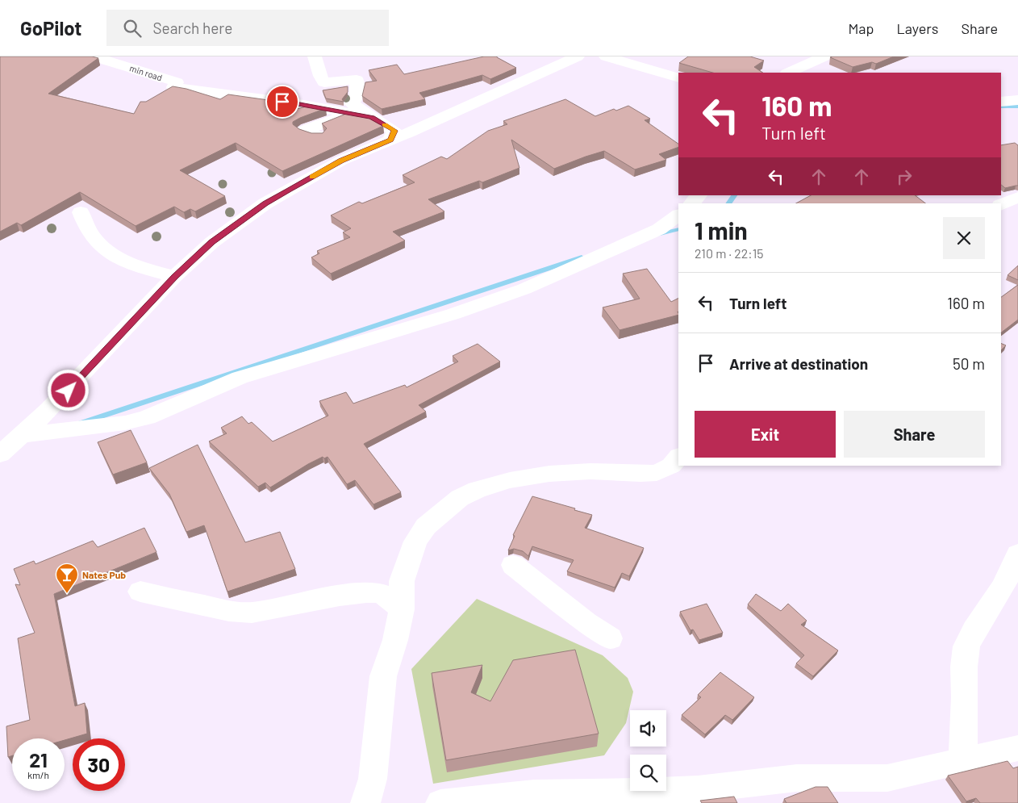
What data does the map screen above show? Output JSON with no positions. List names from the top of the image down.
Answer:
{
  "streets": {
    "street": ["min road"]
  },
  "places": {
    "bar": ["Nates Pub"]
  },
  "page": {
    "header": "GoPilot",
    "search": "Search here",
    "nav": ["Map", "Layers", "Share"],
    "turn": ["160 m", "Turn left"],
    "heading": ["1 min", "210 m · 22:15"],
    "list": [
      {
        "name": "Turn left",
        "value": "160 m"
      },
      {
        "name": "Arrive at destination",
        "value": "50 m"
      }
    ],
    "buttons": ["Exit", "Share"],
    "speed": "21 km/h",
    "limit": "30"
  }
}
